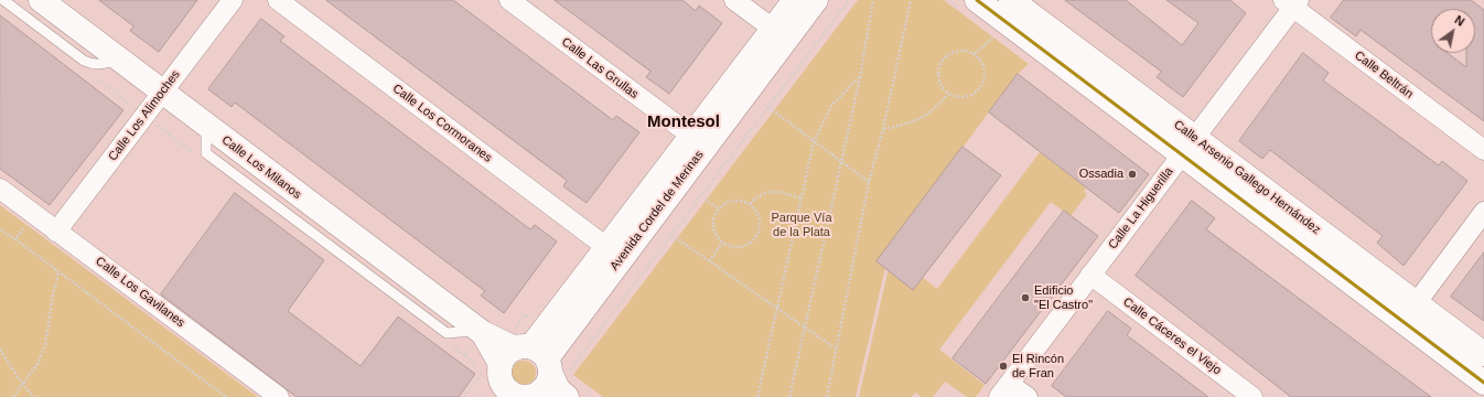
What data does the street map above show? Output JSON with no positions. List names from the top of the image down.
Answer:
{
  "streets": {
    "main road": ["Calle Los Milanos", "Calle Arsenio Gallego Hernández", "Avenida Cordel de Merinas"],
    "street": [
      "Calle Las Grullas",
      "Calle Beltrán",
      "Calle Los Alimoches",
      "Calle Los Cormoranes",
      "Calle La Higuerilla",
      "Calle Los Gavilanes",
      "Calle Cáceres el Viejo"
    ]
  },
  "crossings": [
    ["Calle Las Grullas", "Avenida Cordel de Merinas"],
    ["Calle Beltrán", "Calle La Higuerilla"],
    ["Calle Los Alimoches", "Calle Los Milanos"],
    ["Calle Los Alimoches", "Calle Los Gavilanes"],
    ["Calle Los Cormoranes", "Avenida Cordel de Merinas"],
    ["Calle Los Milanos", "Avenida Cordel de Merinas"],
    ["Calle Arsenio Gallego Hernández", "Calle La Higuerilla"],
    ["Calle La Higuerilla", "Calle Cáceres el Viejo"]
  ],
  "districts": ["Montesol"],
  "parks": ["Parque Vía de la Plata"],
  "places": ["Ossadia", "Edificio \"El Castro\"", "El Rincón de Fran"],
  "north": "top right"
}
